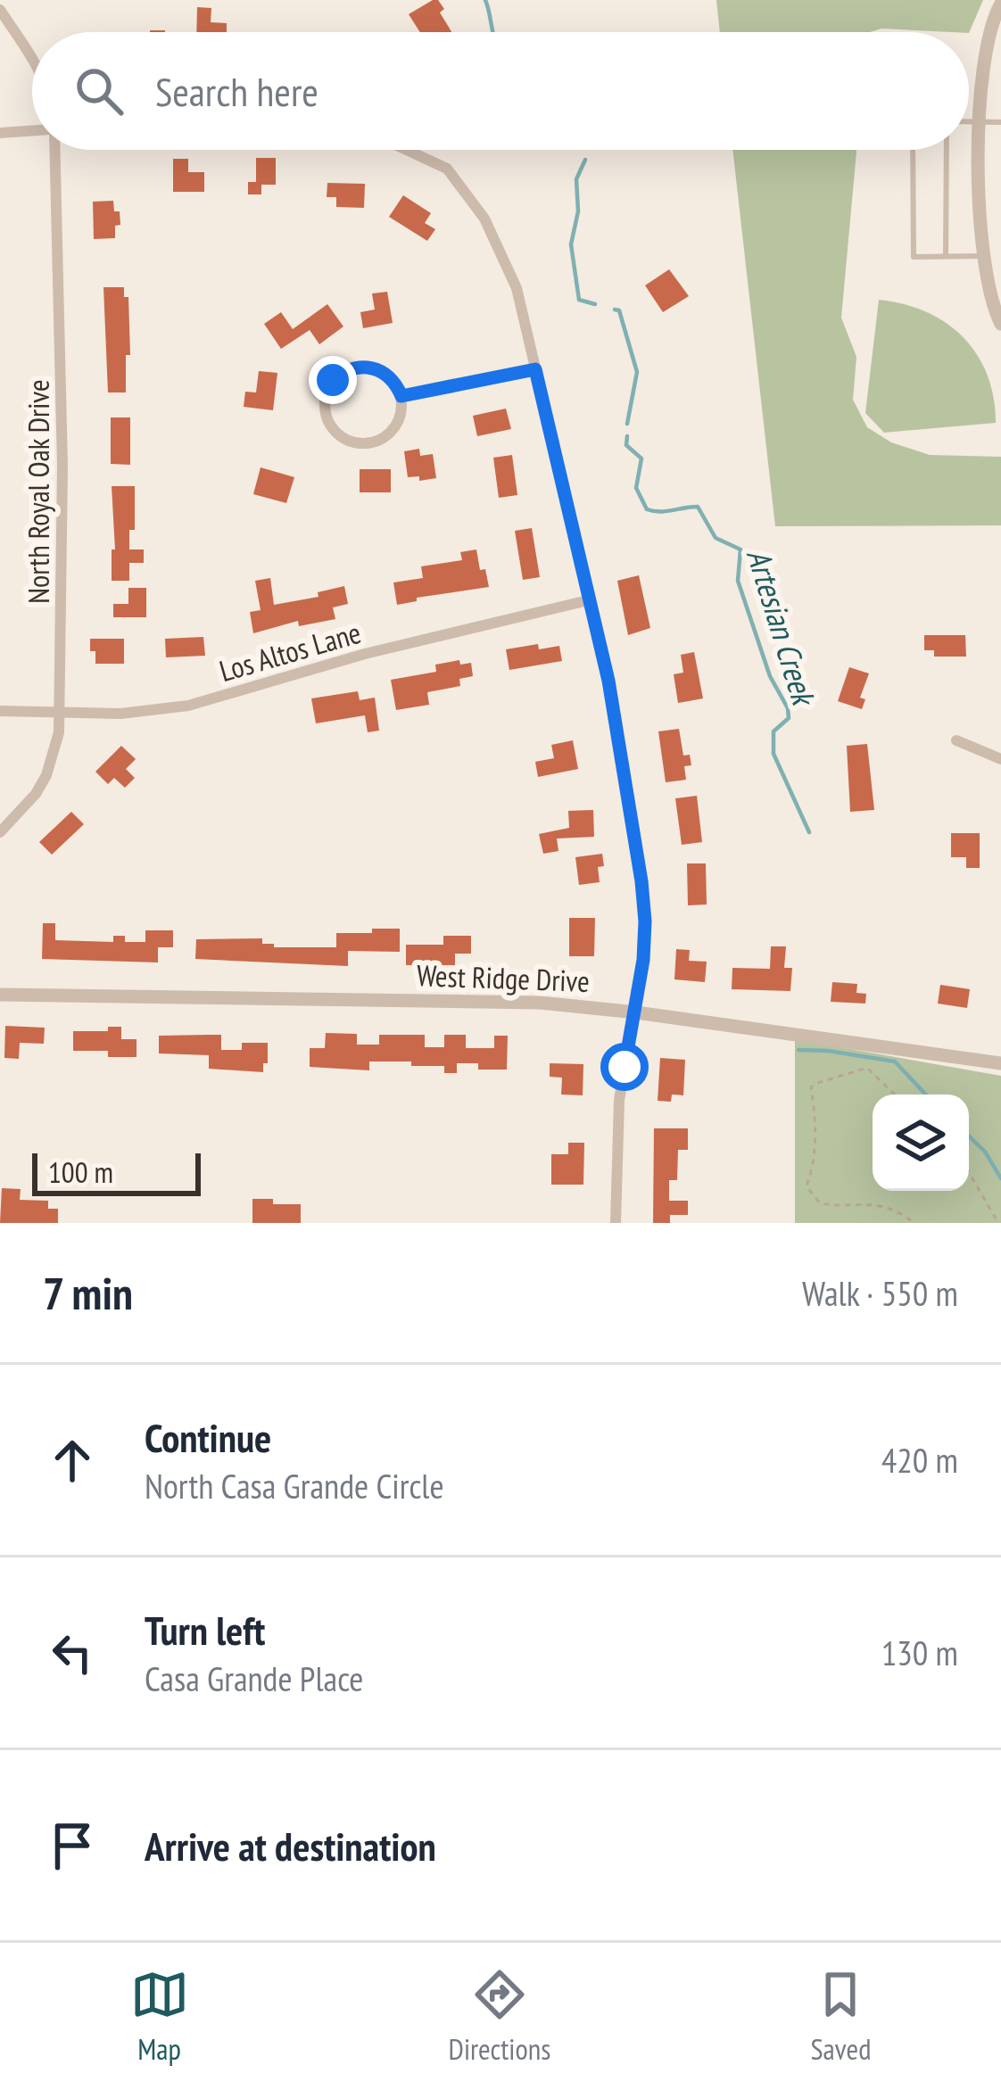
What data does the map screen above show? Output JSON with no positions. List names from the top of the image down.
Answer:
{
  "streets": {
    "street": ["North Royal Oak Drive", "Los Altos Lane", "West Ridge Drive"]
  },
  "crossings": [
    ["North Royal Oak Drive", "Los Altos Lane"]
  ],
  "water": ["Artesian Creek"],
  "scale_bar": "100 m",
  "page": {
    "search": "Search here",
    "scale": "100 m",
    "heading": ["7 min", "Walk · 550 m"],
    "list": [
      ["Continue", "North Casa Grande Circle", "420 m"],
      ["Turn left", "Casa Grande Place", "130 m"],
      "Arrive at destination"
    ],
    "nav": ["Map", "Directions", "Saved"]
  }
}
